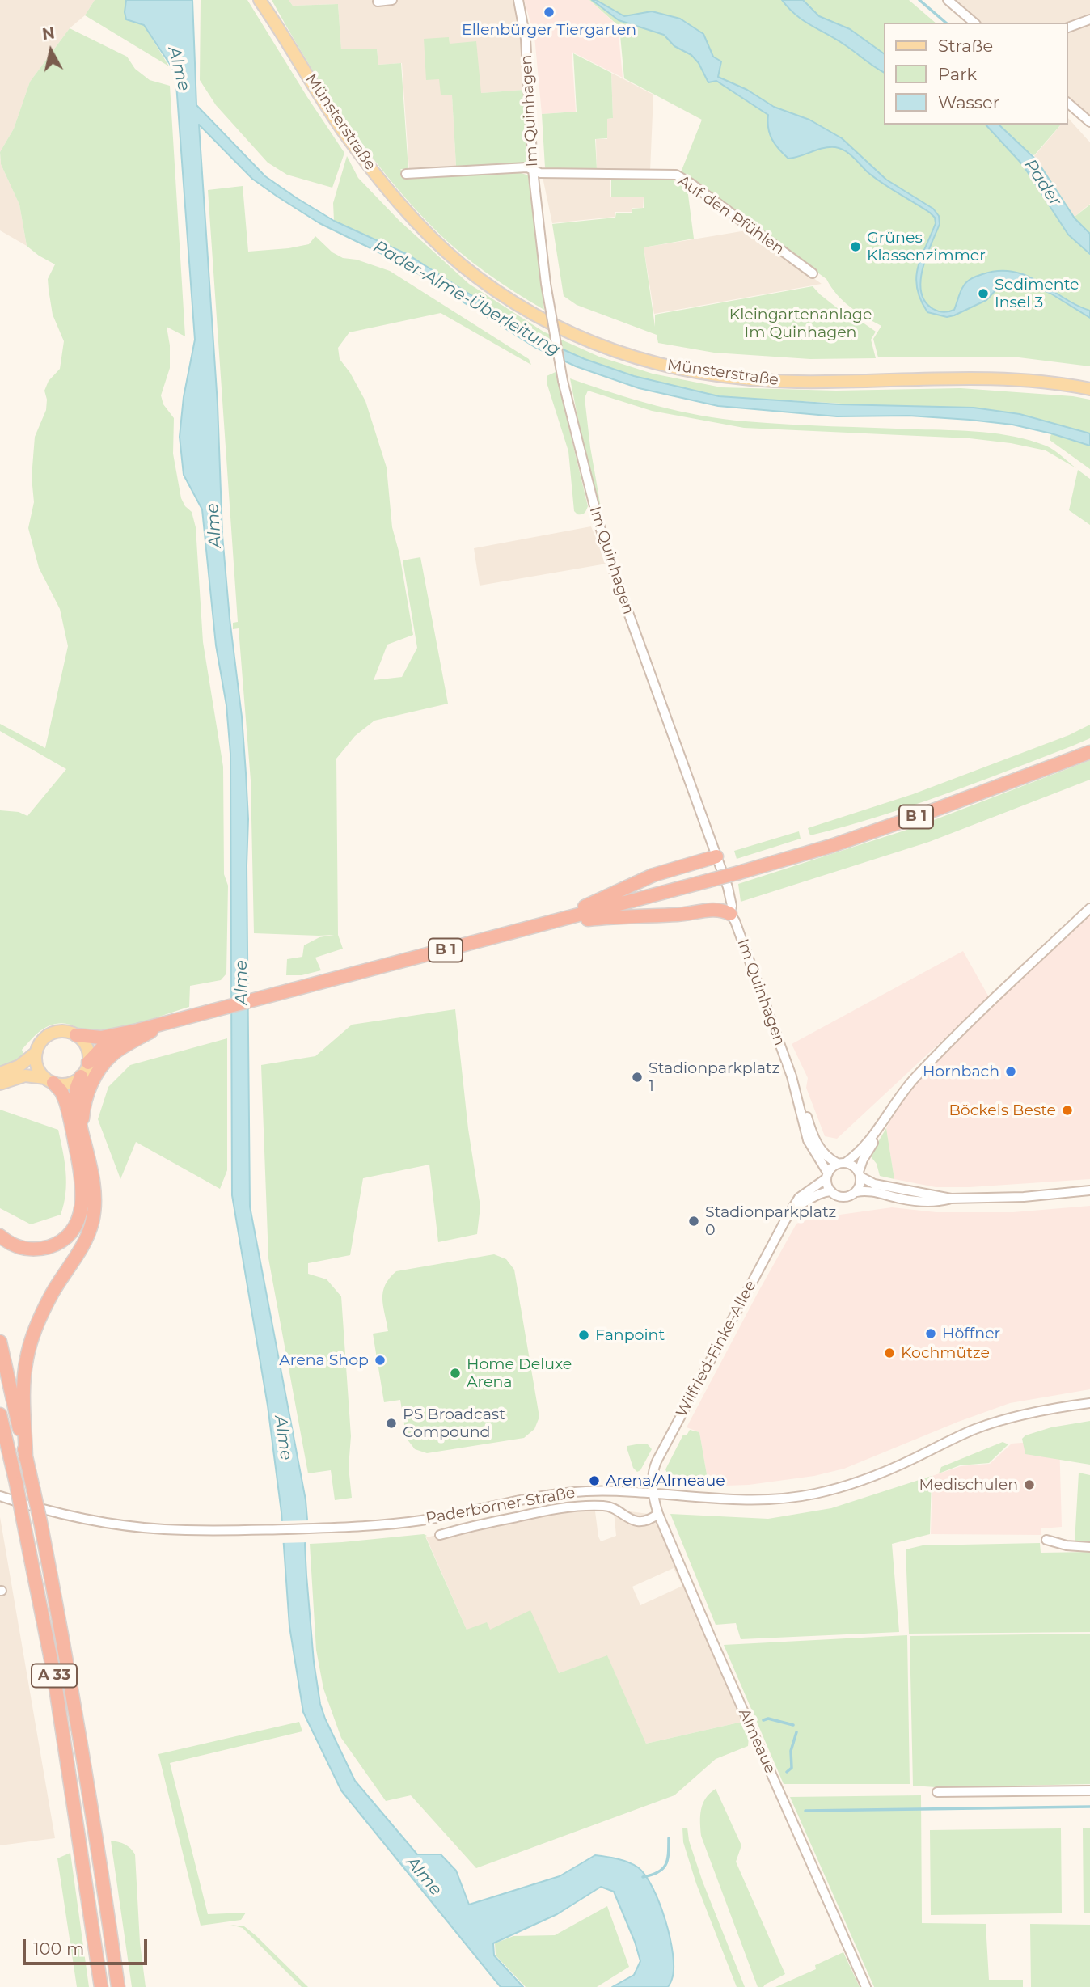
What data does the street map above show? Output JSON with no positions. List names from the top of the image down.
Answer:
{
  "streets": {
    "highway": ["B 1", "A 33"],
    "main road": ["Münsterstraße"],
    "street": [
      "Im Quinhagen",
      "Auf den Pfühlen",
      "Wilfried-Finke-Allee",
      "Paderborner Straße",
      "Almeaue"
    ]
  },
  "crossings": [
    ["Im Quinhagen", "Auf den Pfühlen"],
    ["Im Quinhagen", "B 1"],
    ["Im Quinhagen", "Wilfried-Finke-Allee"],
    ["Wilfried-Finke-Allee", "Paderborner Straße"],
    ["Wilfried-Finke-Allee", "Almeaue"],
    ["Paderborner Straße", "Almeaue"]
  ],
  "water": ["Alme", "Pader", "Pader-Alme-Überleitung"],
  "parks": ["Kleingartenanlage Im Quinhagen"],
  "places": [
    "Ellenbürger Tiergarten",
    "Grünes Klassenzimmer",
    "Sedimente Insel 3",
    "Hornbach",
    "Stadionparkplatz 1",
    "Böckels Beste",
    "Stadionparkplatz 0",
    "Höffner",
    "Fanpoint",
    "Kochmütze",
    "Arena Shop",
    "Home Deluxe Arena",
    "PS Broadcast Compound",
    "Arena/Almeaue",
    "Medischulen"
  ],
  "legend": ["Straße", "Park", "Wasser"],
  "scale_bar": "100 m",
  "north": "top"
}
